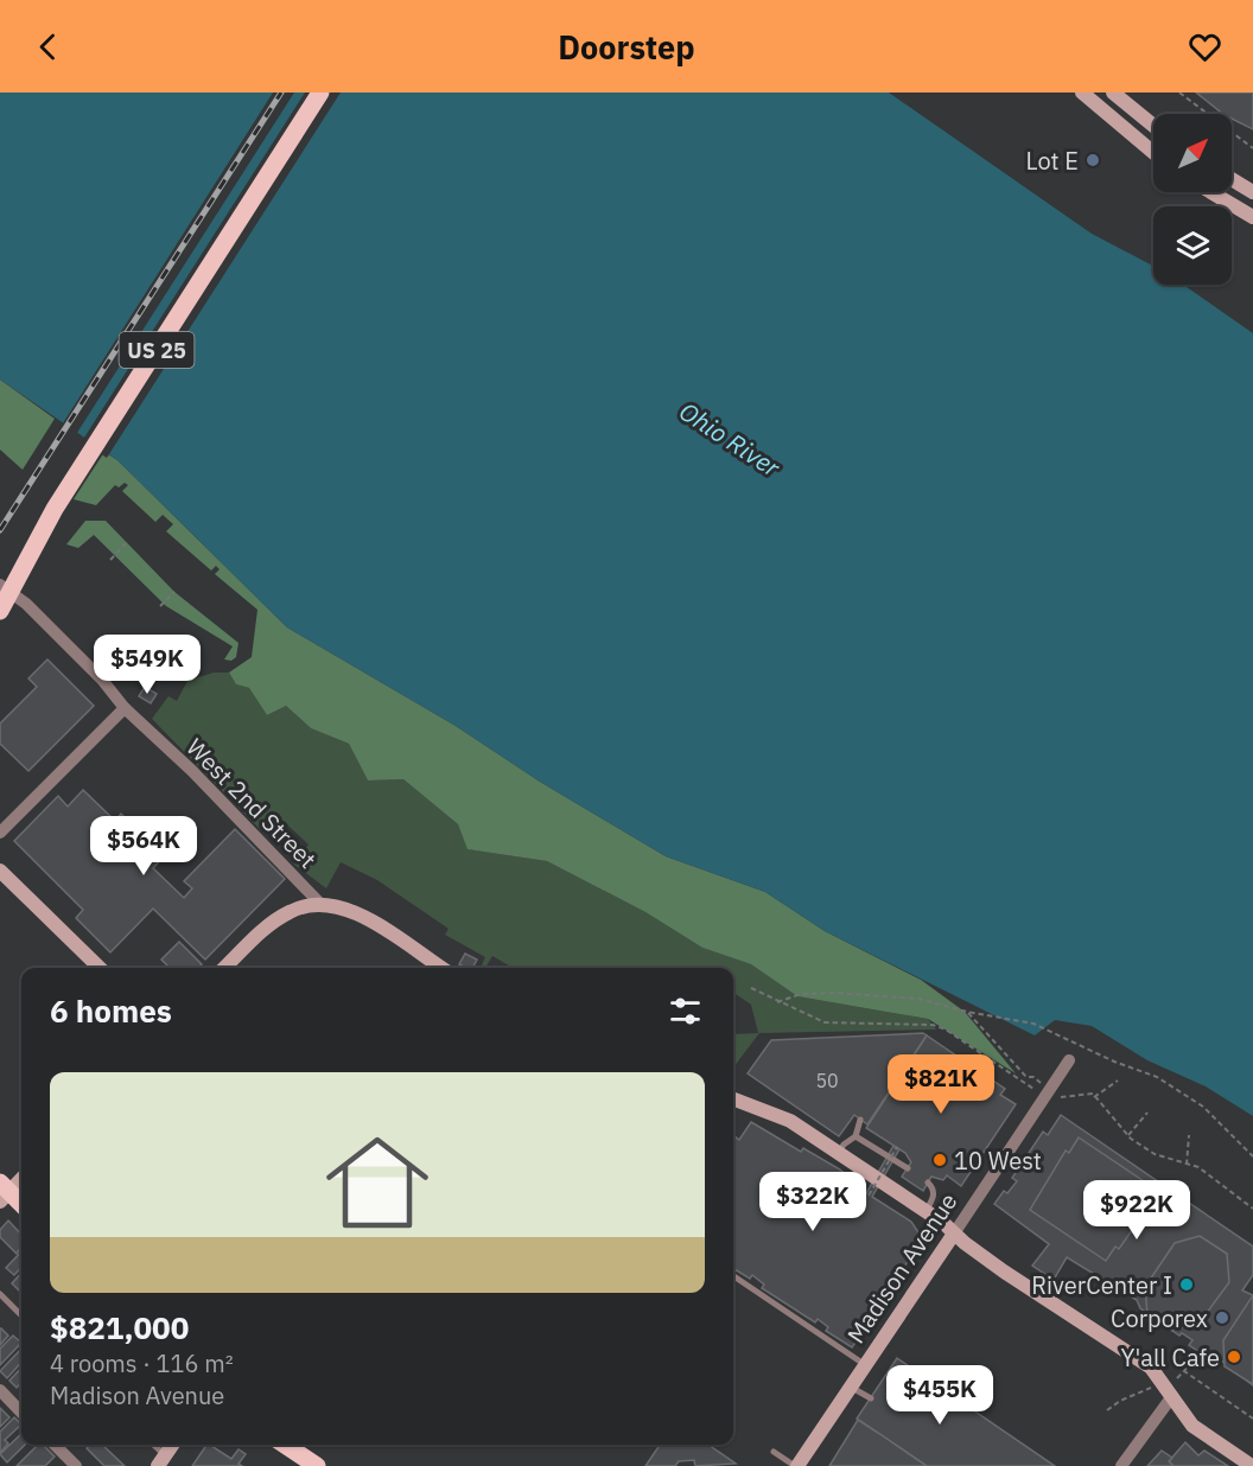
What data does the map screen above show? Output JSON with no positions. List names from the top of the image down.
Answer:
{
  "streets": {
    "main road": ["US 25"],
    "street": ["West 2nd Street", "Madison Avenue"]
  },
  "water": ["Ohio River"],
  "places": [
    "Lot E",
    "10 West",
    "RiverCenter I",
    "Corporex",
    "Y'all Cafe"
  ],
  "house_numbers": ["50"],
  "north": "top right",
  "page": {
    "header": "Doorstep",
    "price": [
      "$549K",
      "$564K",
      "$821K",
      "$322K",
      "$922K",
      "$455K"
    ],
    "heading": "6 homes",
    "list": [
      {
        "name": "$821,000",
        "note": "4 rooms · 116 m² · Madison Avenue"
      }
    ]
  }
}
